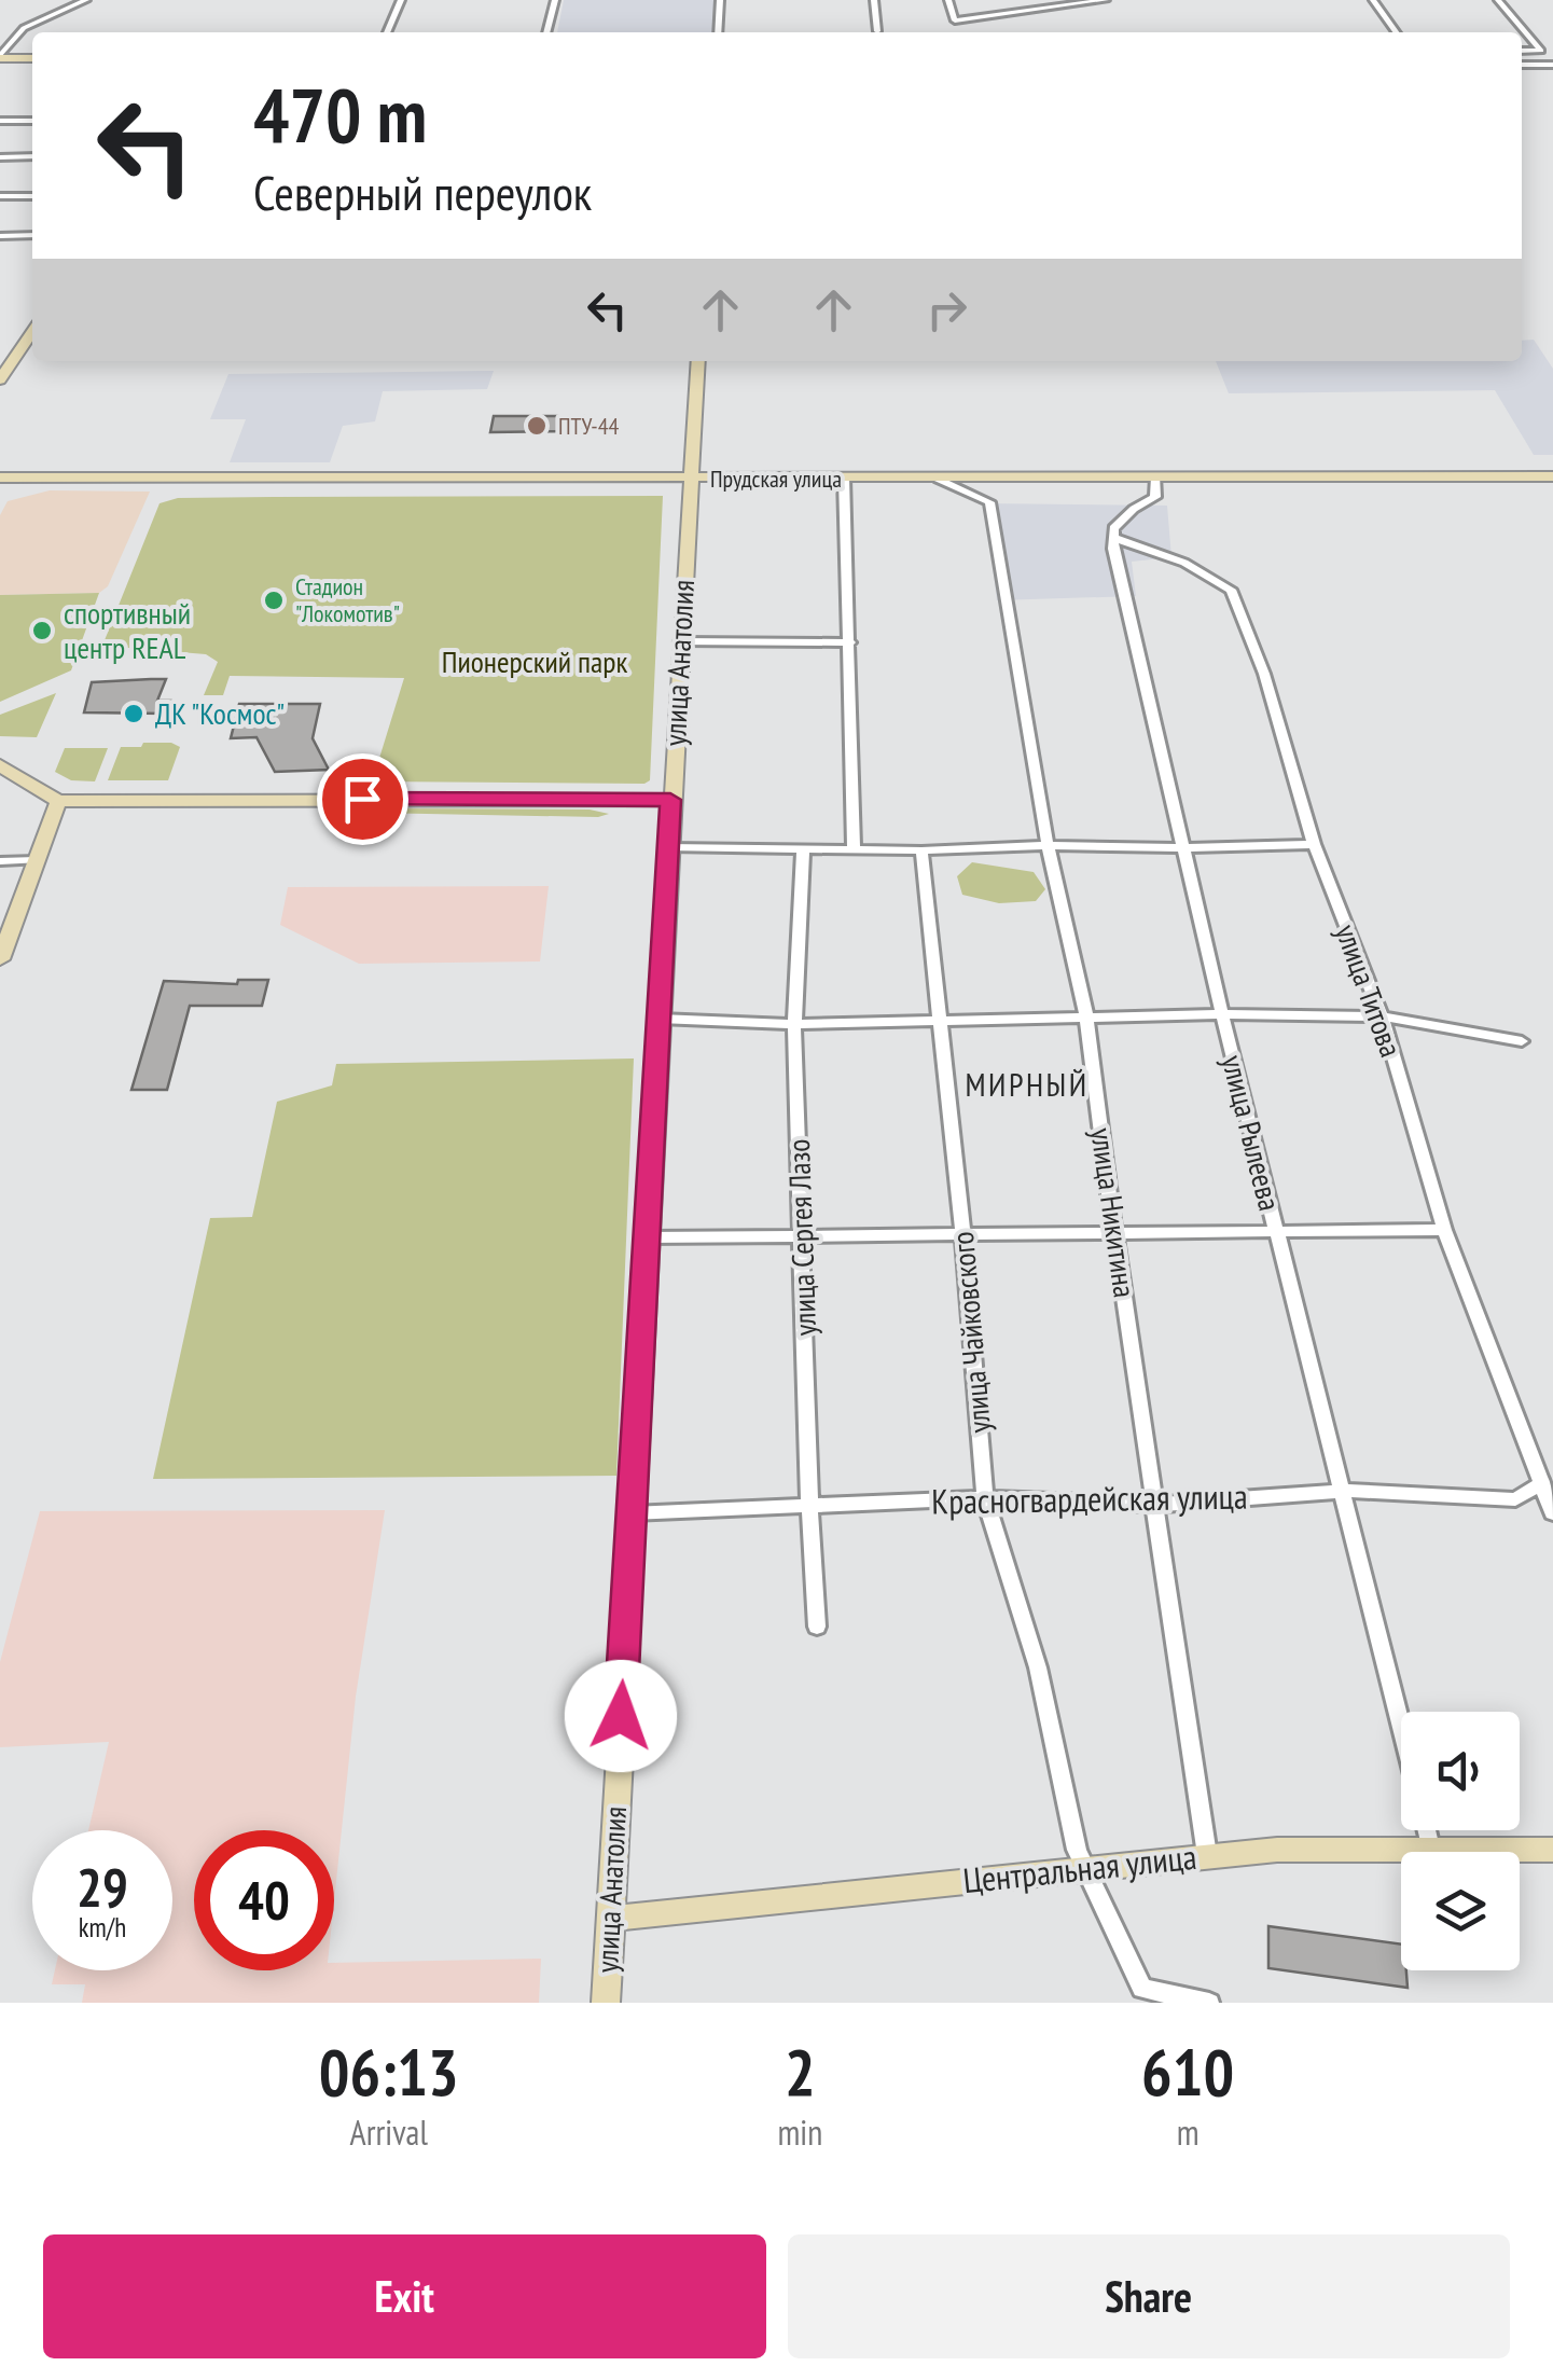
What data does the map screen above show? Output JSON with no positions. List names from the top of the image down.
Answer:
{
  "streets": {
    "street": [
      "Прудская улица",
      "улица Анатолия",
      "улица Титова",
      "улица Рылеева",
      "улица Никитина",
      "улица Сергея Лазо",
      "улица Чайковского",
      "Красногвардейская улица",
      "Центральная улица"
    ]
  },
  "crossings": [
    ["Прудская улица", "улица Анатолия"],
    ["Прудская улица", "улица Никитина"],
    ["улица Анатолия", "Красногвардейская улица"],
    ["улица Анатолия", "Центральная улица"],
    ["улица Титова", "улица Рылеева"],
    ["улица Титова", "Красногвардейская улица"],
    ["улица Рылеева", "Красногвардейская улица"],
    ["улица Рылеева", "Центральная улица"],
    ["улица Никитина", "Красногвардейская улица"],
    ["улица Никитина", "Центральная улица"],
    ["улица Сергея Лазо", "Красногвардейская улица"],
    ["улица Чайковского", "Красногвардейская улица"],
    ["улица Чайковского", "Центральная улица"]
  ],
  "districts": ["МИРНЫЙ"],
  "parks": ["Пионерский парк"],
  "places": [
    "ПТУ-44",
    "Стадион \"Локомотив\"",
    "спортивный центр REAL",
    "ДК \"Космос\""
  ],
  "page": {
    "turn": ["470 m", "Северный переулок"],
    "speed": "29 km/h",
    "limit": "40",
    "eta": [
      "06:13",
      "Arrival",
      "2",
      "min",
      "610",
      "m"
    ],
    "buttons": ["Exit", "Share"]
  }
}
